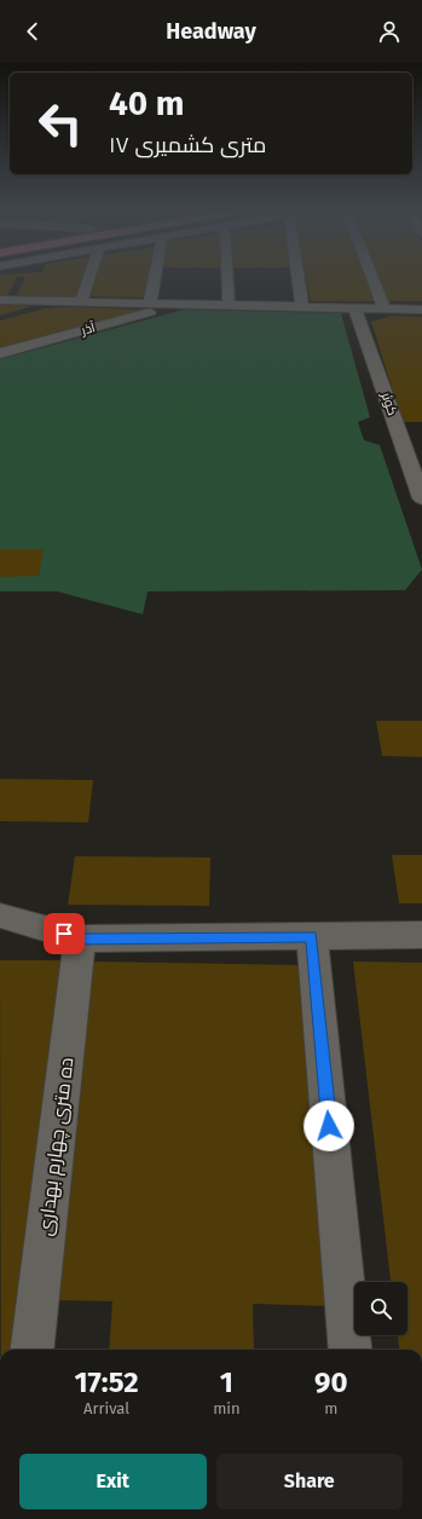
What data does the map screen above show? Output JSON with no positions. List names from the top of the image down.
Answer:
{
  "streets": {
    "street": ["آذر", "کوثر", "ده متری چهارم بهداری"]
  },
  "page": {
    "header": "Headway",
    "turn": ["40 m", "۱۷ متری کشمیری"],
    "eta": [
      "17:52",
      "Arrival",
      "1",
      "min",
      "90",
      "m"
    ],
    "buttons": ["Exit", "Share"]
  }
}
